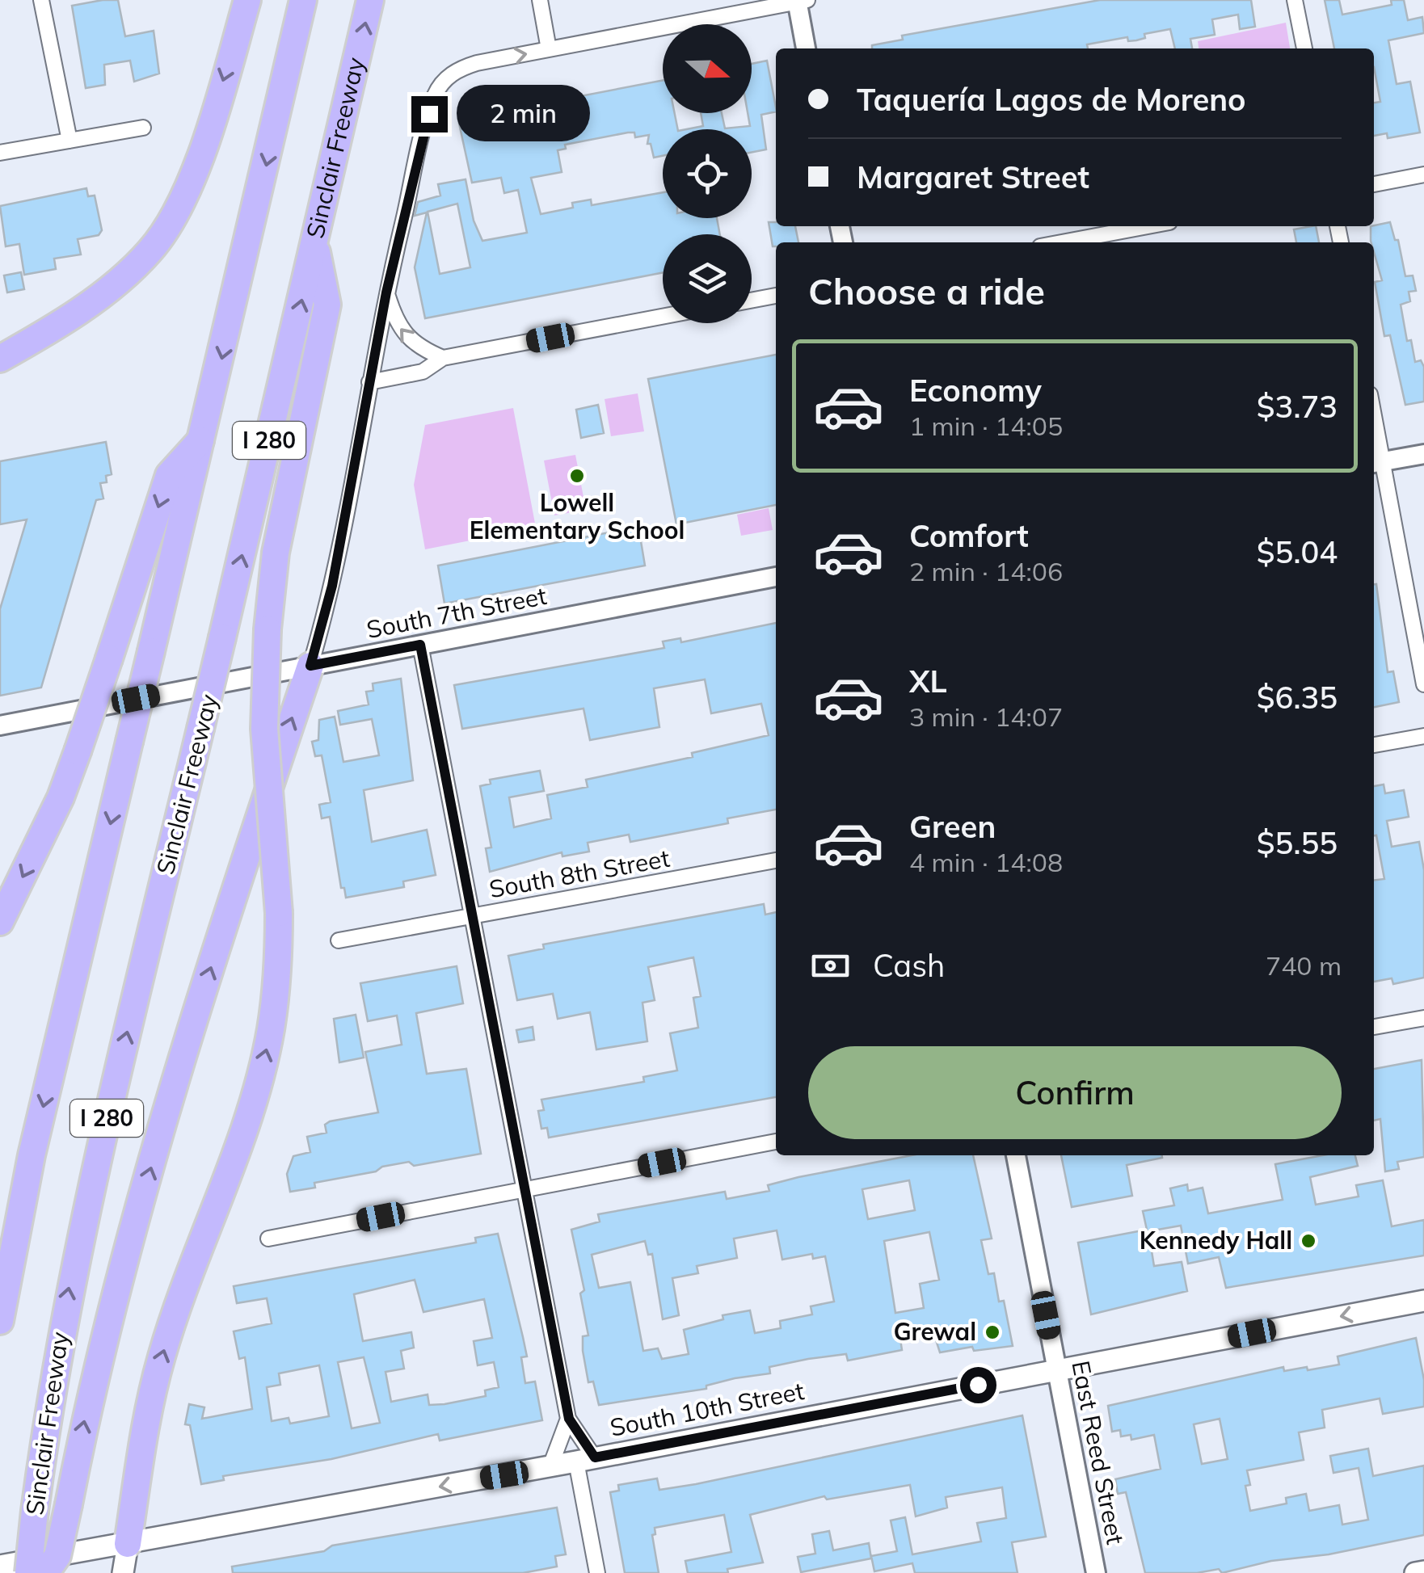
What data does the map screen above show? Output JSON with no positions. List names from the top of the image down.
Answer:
{
  "streets": {
    "highway": ["Sinclair Freeway", "I 280"],
    "main road": ["South 10th Street"],
    "street": ["South 7th Street", "South 8th Street", "East Reed Street"]
  },
  "crossings": [
    ["South 10th Street", "East Reed Street"]
  ],
  "one_way": ["South 10th Street"],
  "places": ["Lowell Elementary School", "Kennedy Hall", "Grewal"],
  "north": "right",
  "page": {
    "banner": ["Taquería Lagos de Moreno", "Margaret Street"],
    "bubble": "2 min",
    "heading": "Choose a ride",
    "list": [
      {
        "name": "Economy",
        "note": "1 min · 14:05",
        "value": "$3.73"
      },
      {
        "name": "Comfort",
        "note": "2 min · 14:06",
        "value": "$5.04"
      },
      {
        "name": "XL",
        "note": "3 min · 14:07",
        "value": "$6.35"
      },
      {
        "name": "Green",
        "note": "4 min · 14:08",
        "value": "$5.55"
      }
    ],
    "pay": ["Cash", "740 m"],
    "buttons": "Confirm"
  }
}
